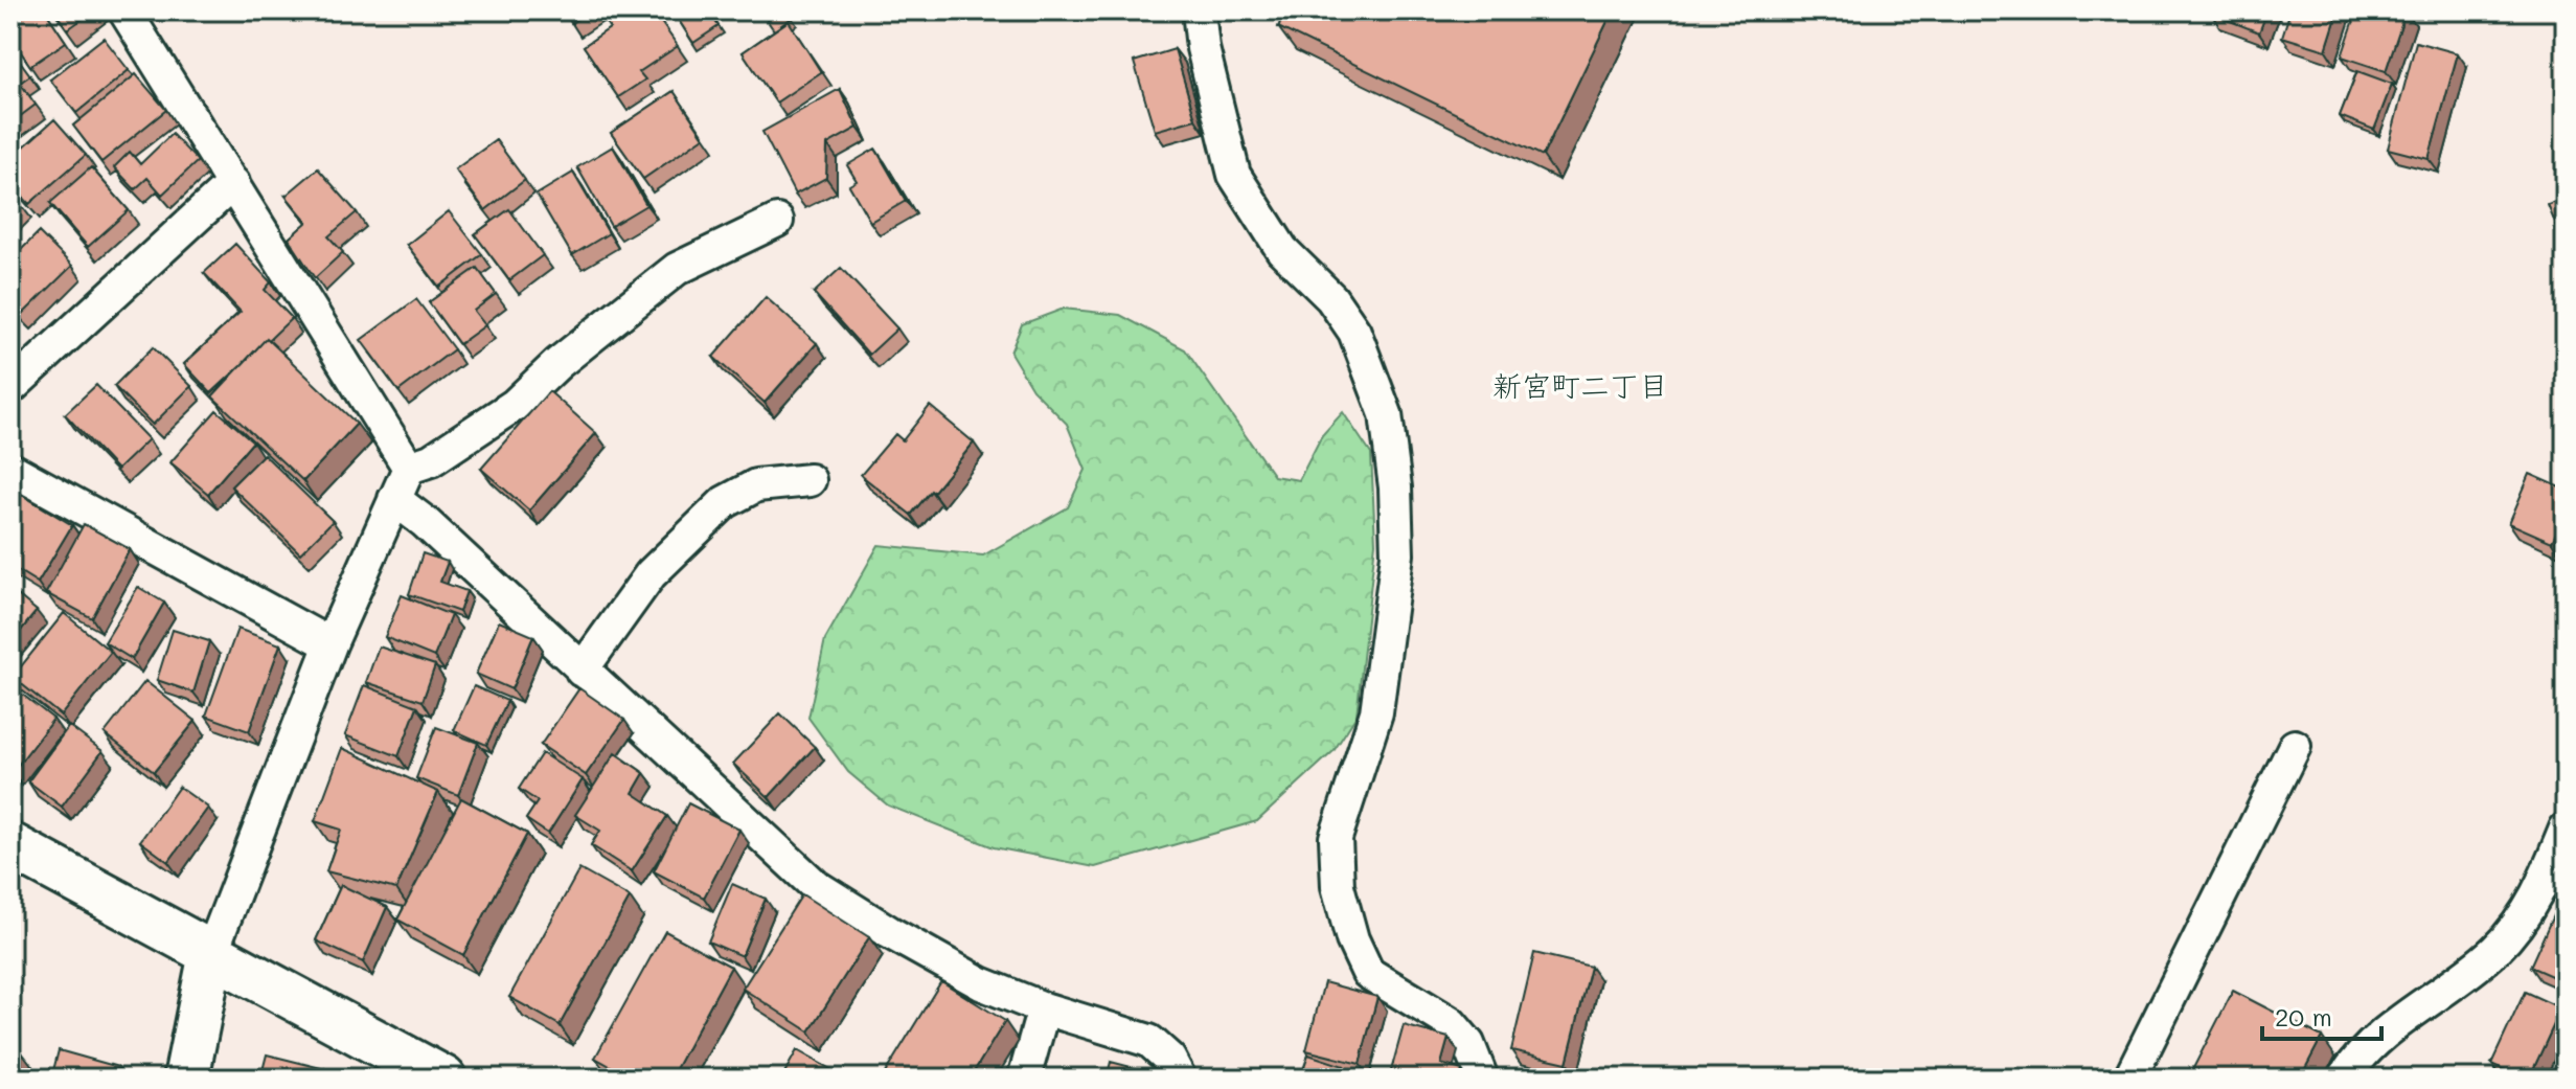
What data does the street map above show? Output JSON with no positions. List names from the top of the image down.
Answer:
{
  "districts": ["新宮町二丁目"],
  "scale_bar": "20 m"
}
